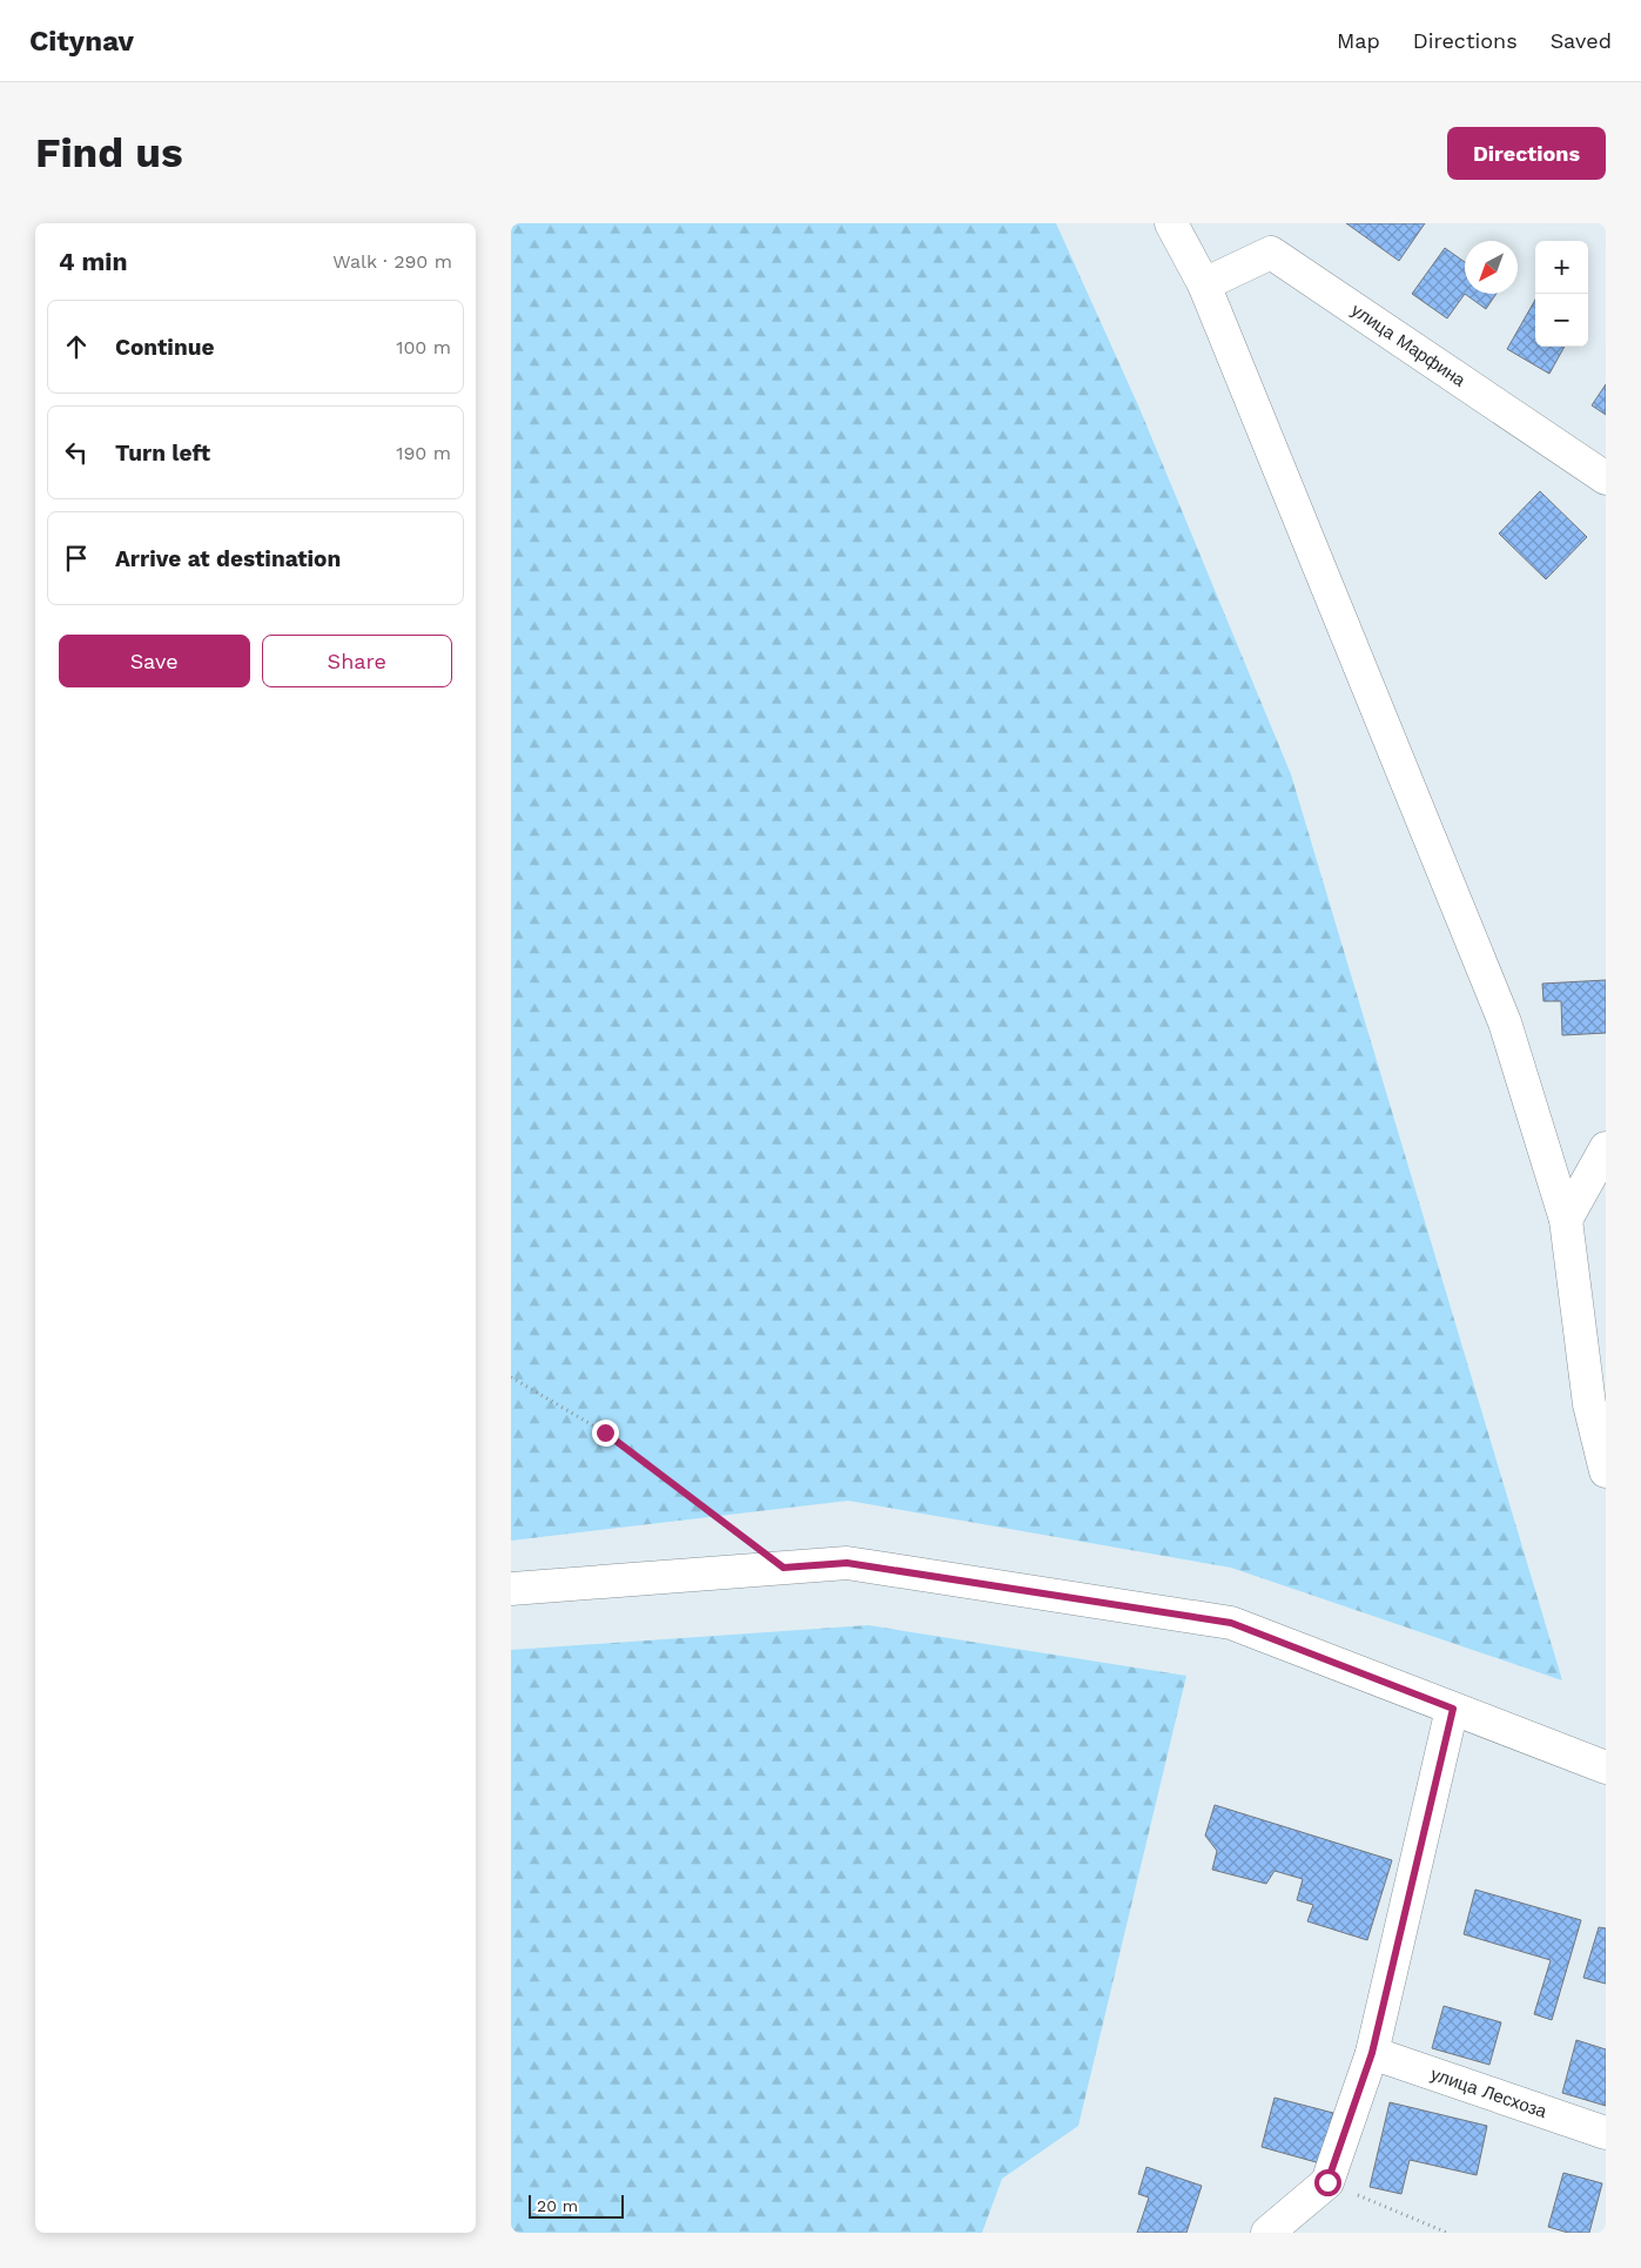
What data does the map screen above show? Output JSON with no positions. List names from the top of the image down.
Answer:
{
  "streets": {
    "street": ["улица Марфина", "улица Лесхоза"]
  },
  "scale_bar": "20 m",
  "north": "bottom left",
  "page": {
    "header": "Citynav",
    "nav": ["Map", "Directions", "Saved"],
    "buttons": [
      "Directions",
      ["Save", "Share"]
    ],
    "title": "Find us",
    "heading": ["4 min", "Walk · 290 m"],
    "map_buttons": ["+", "−"],
    "list": [
      ["Continue", "100 m"],
      ["Turn left", "190 m"],
      "Arrive at destination"
    ],
    "scale": "20 m"
  }
}
